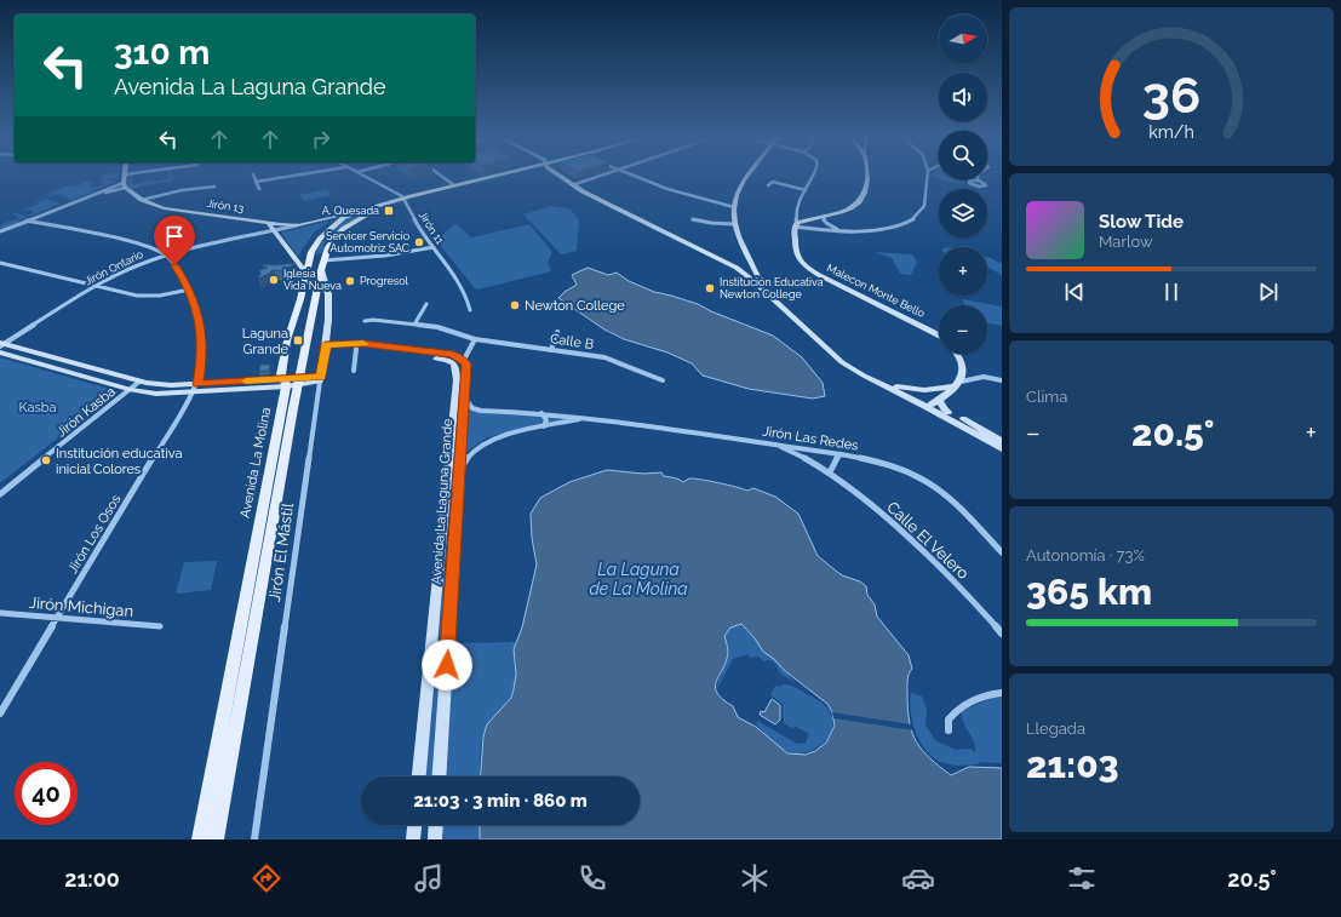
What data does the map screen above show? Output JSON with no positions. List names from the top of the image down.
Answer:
{
  "streets": {
    "main road": ["Avenida La Molina"],
    "street": [
      "Jirón 13",
      "Jirón 11",
      "Jirón Ontario",
      "Malecon Monte Bello",
      "Calle B",
      "Jirón Kasba",
      "Jirón Las Redes",
      "Avenida La Laguna Grande",
      "Jirón Los Osos",
      "Calle El Velero",
      "Jirón El Mástil",
      "Jirón Michigan"
    ]
  },
  "crossings": [
    ["Jirón 13", "Jirón Ontario"],
    ["Jirón 11", "Avenida La Molina"],
    ["Jirón Ontario", "Avenida La Molina"],
    ["Jirón Ontario", "Jirón Los Osos"],
    ["Jirón Las Redes", "Avenida La Laguna Grande"],
    ["Jirón Las Redes", "Calle El Velero"],
    ["Avenida La Molina", "Jirón El Mástil"],
    ["Avenida La Laguna Grande", "Jirón El Mástil"],
    ["Jirón Los Osos", "Jirón Michigan"]
  ],
  "water": ["La Laguna de La Molina"],
  "parks": ["Kasba"],
  "places": {
    "transit": ["A. Quesada", "Laguna Grande"],
    "other": [
      "Servicer Servicio Automotriz SAC",
      "Iglesia Vida Nueva",
      "Progresol",
      "Institución Educativa Newton College",
      "Newton College",
      "Institución educativa inicial Colores"
    ]
  },
  "north": "right",
  "page": {
    "map_buttons": ["+", "−"],
    "turn": ["310 m", "Avenida La Laguna Grande"],
    "song": ["Slow Tide", "Marlow"],
    "tile": [
      "Clima",
      ["Autonomía · 73%", "365 km"],
      ["Llegada", "21:03"]
    ],
    "heat": ["−", "20.5°", "+"],
    "limit": "40",
    "trip": "21:03 · 3 min · 860 m",
    "tabs": ["21:00", "20.5°"],
    "gauge": ["36", "km/h"]
  }
}
